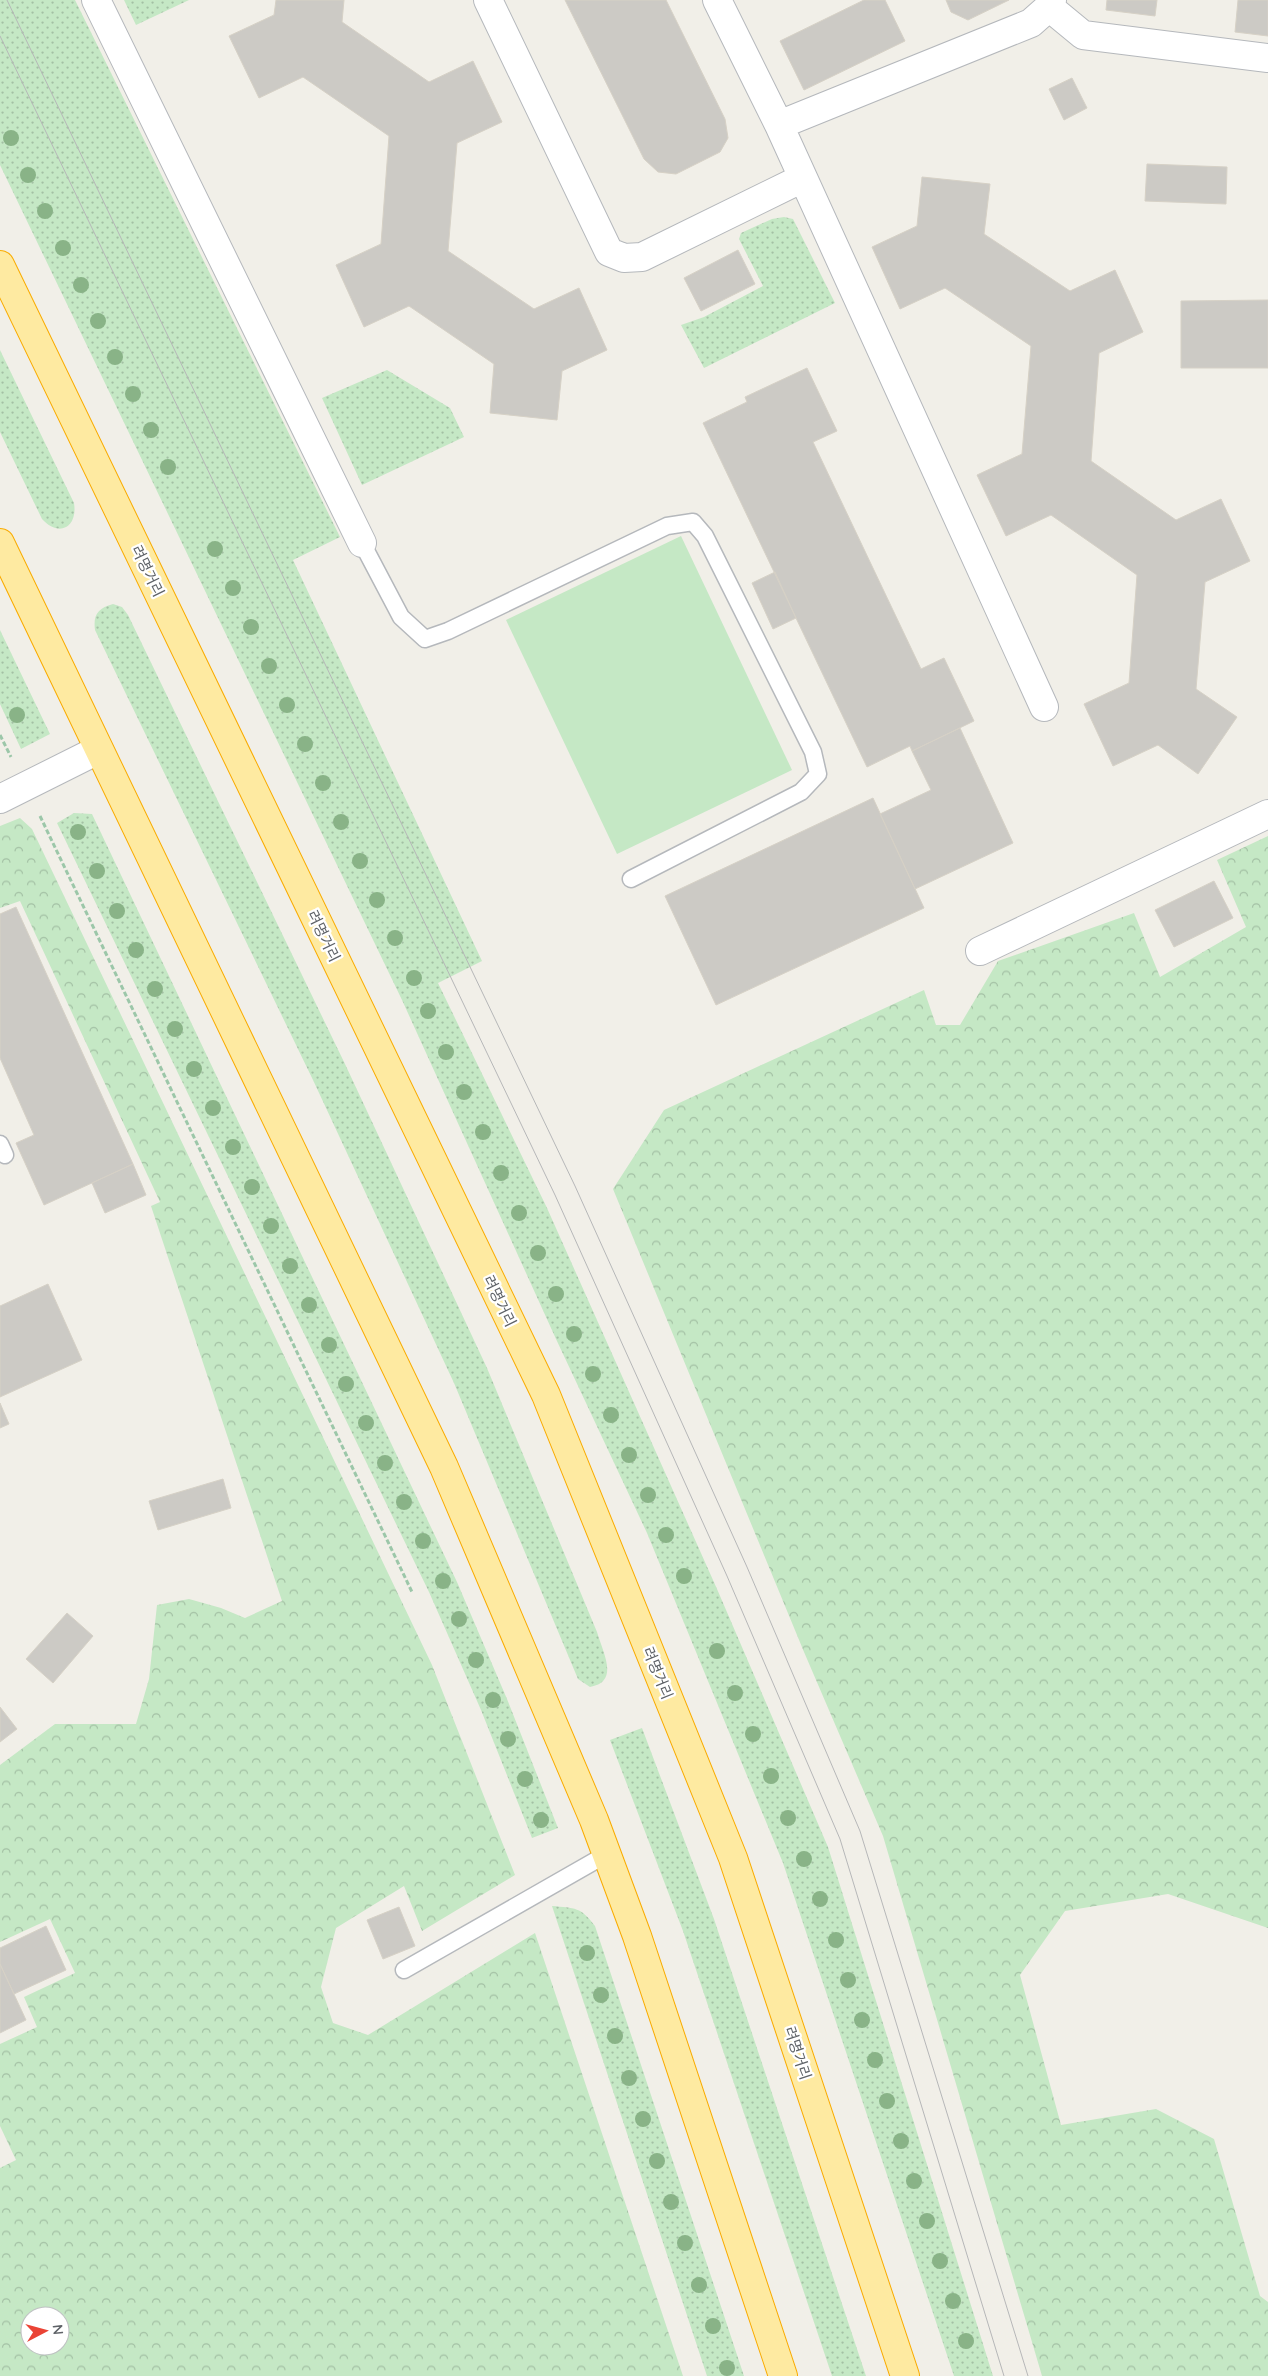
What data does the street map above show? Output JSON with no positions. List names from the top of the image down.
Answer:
{
  "streets": {
    "highway": ["려명거리"]
  },
  "north": "right"
}
